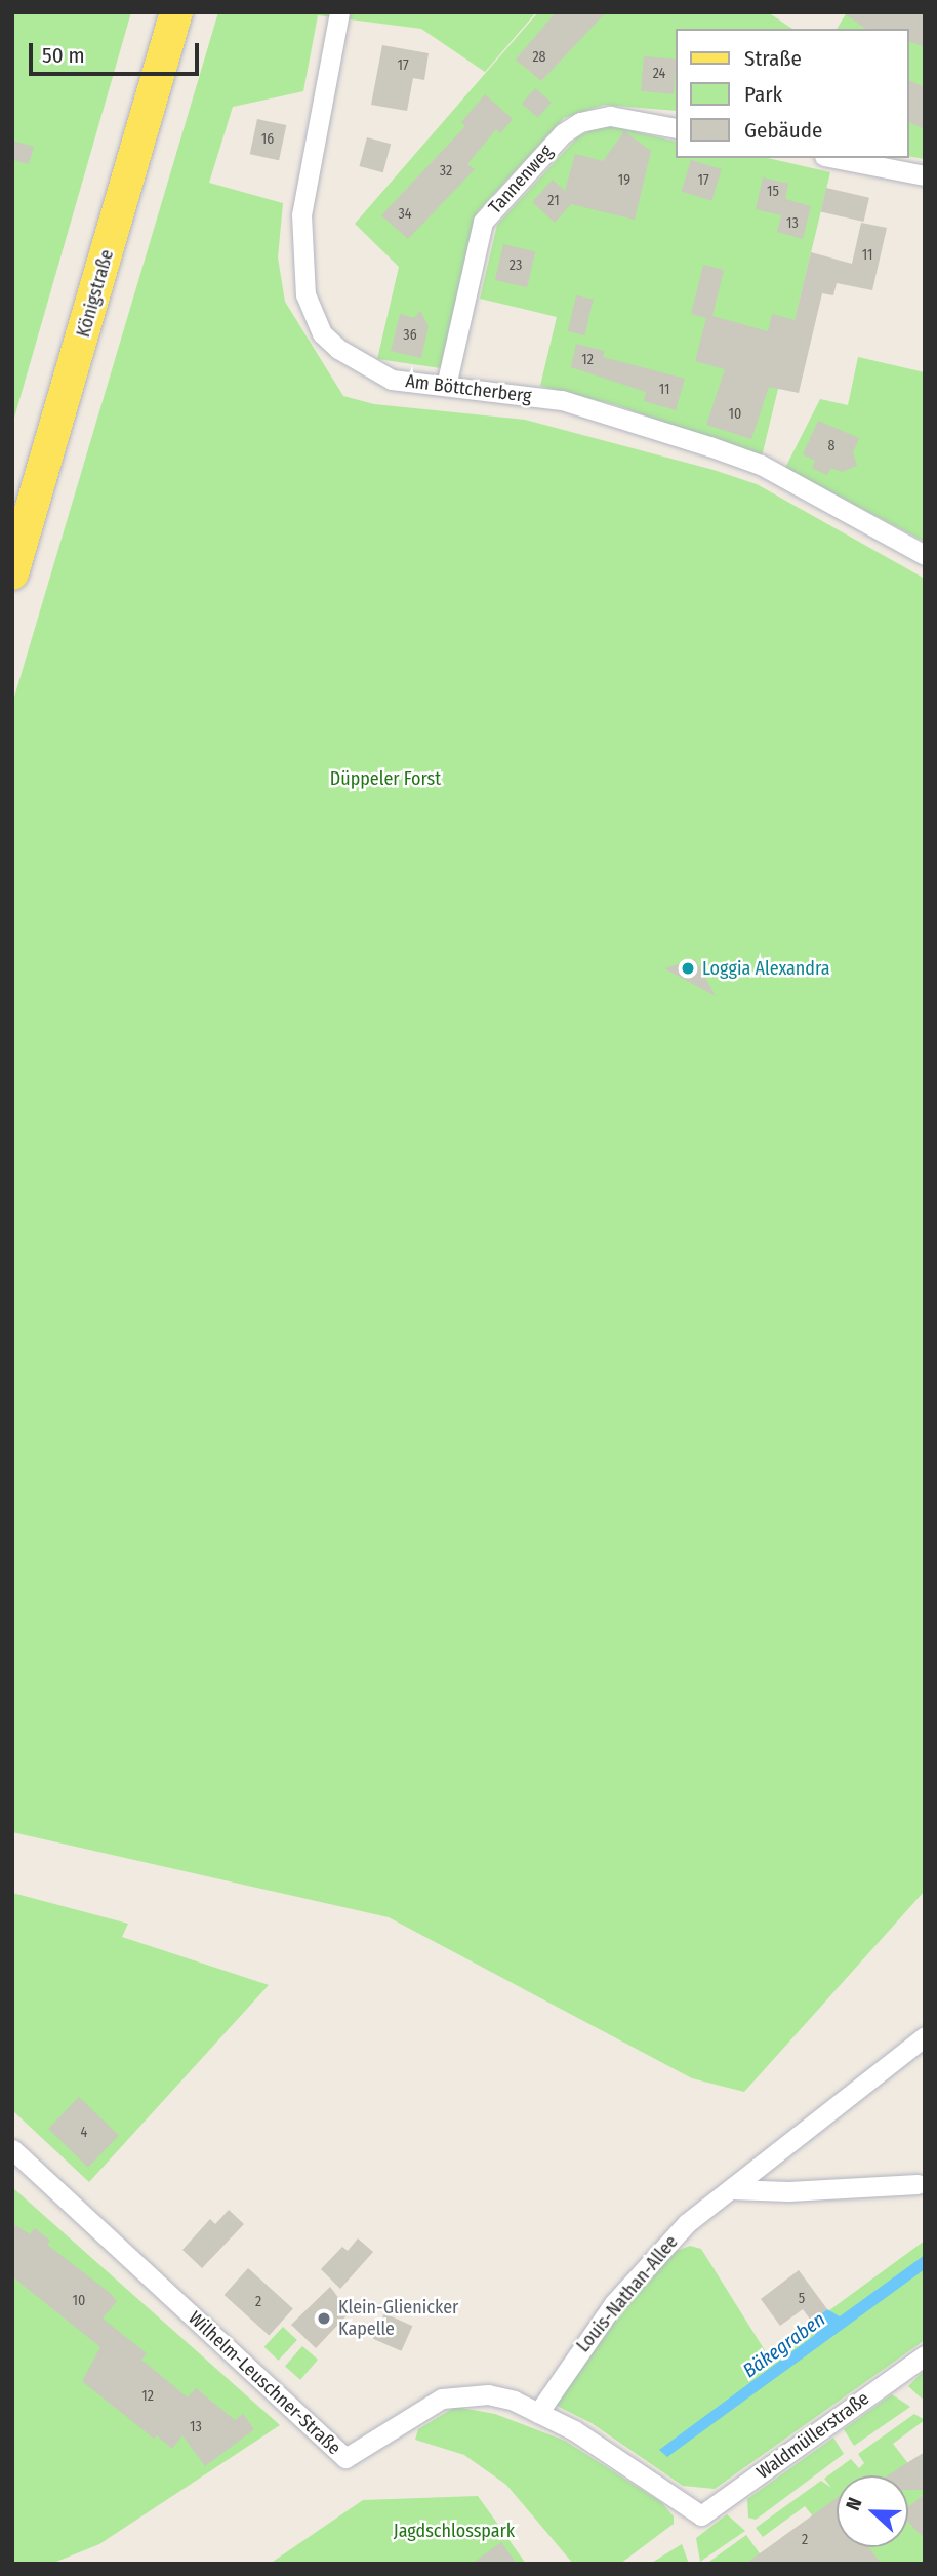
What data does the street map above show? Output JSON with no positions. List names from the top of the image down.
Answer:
{
  "streets": {
    "main road": ["Königstraße"],
    "street": [
      "Tannenweg",
      "Am Böttcherberg",
      "Louis-Nathan-Allee",
      "Wilhelm-Leuschner-Straße",
      "Waldmüllerstraße"
    ]
  },
  "crossings": [
    ["Tannenweg", "Am Böttcherberg"],
    ["Louis-Nathan-Allee", "Wilhelm-Leuschner-Straße"],
    ["Wilhelm-Leuschner-Straße", "Waldmüllerstraße"]
  ],
  "water": ["Bäkegraben"],
  "parks": ["Düppeler Forst", "Jagdschlosspark"],
  "places": ["Loggia Alexandra", "Klein-Glienicker Kapelle"],
  "house_numbers": [
    "28",
    "17",
    "24",
    "16",
    "32",
    "19",
    "17",
    "15",
    "21",
    "34",
    "13",
    "11",
    "23",
    "36",
    "12",
    "11",
    "10",
    "8",
    "4",
    "5",
    "10",
    "2",
    "12",
    "13",
    "2"
  ],
  "legend": ["Straße", "Park", "Gebäude"],
  "scale_bar": "50 m",
  "north": "left"
}
